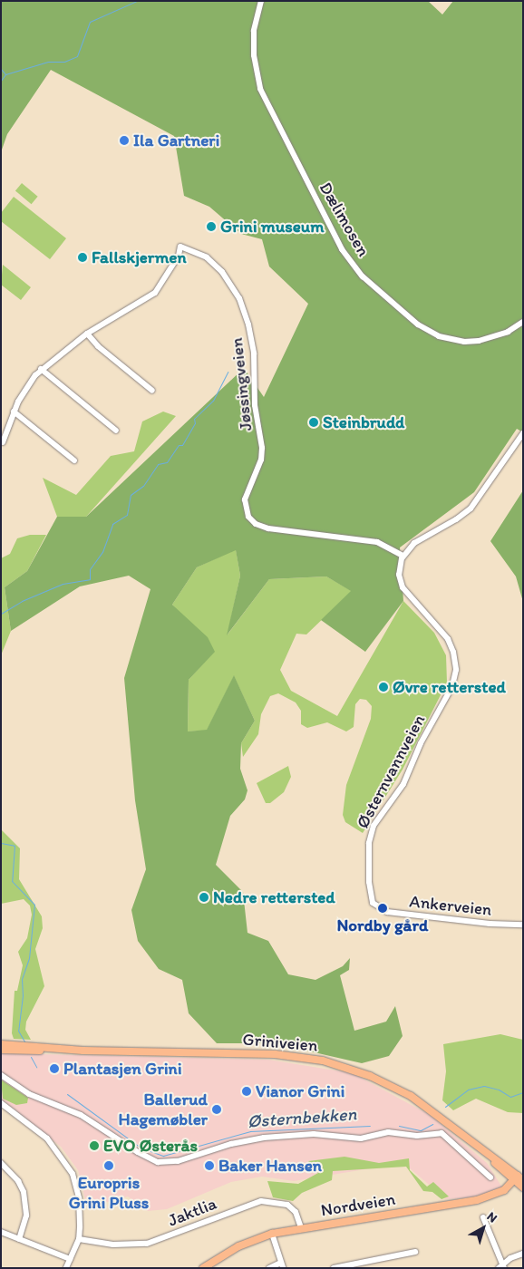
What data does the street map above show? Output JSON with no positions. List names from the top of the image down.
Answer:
{
  "streets": {
    "main road": ["Griniveien", "Nordveien"],
    "street": [
      "Dælimosen",
      "Jøssingveien",
      "Østernvannveien",
      "Ankerveien",
      "Jaktlia"
    ]
  },
  "crossings": [
    ["Jøssingveien", "Østernvannveien"],
    ["Østernvannveien", "Ankerveien"],
    ["Griniveien", "Nordveien"],
    ["Nordveien", "Jaktlia"]
  ],
  "water": ["Østernbekken"],
  "places": [
    "Ila Gartneri",
    "Grini museum",
    "Fallskjermen",
    "Steinbrudd",
    "Øvre rettersted",
    "Nedre rettersted",
    "Nordby gård",
    "Plantasjen Grini",
    "Vianor Grini",
    "Ballerud Hagemøbler",
    "EVO Østerås",
    "Europris Grini Pluss",
    "Baker Hansen"
  ],
  "north": "top right"
}
